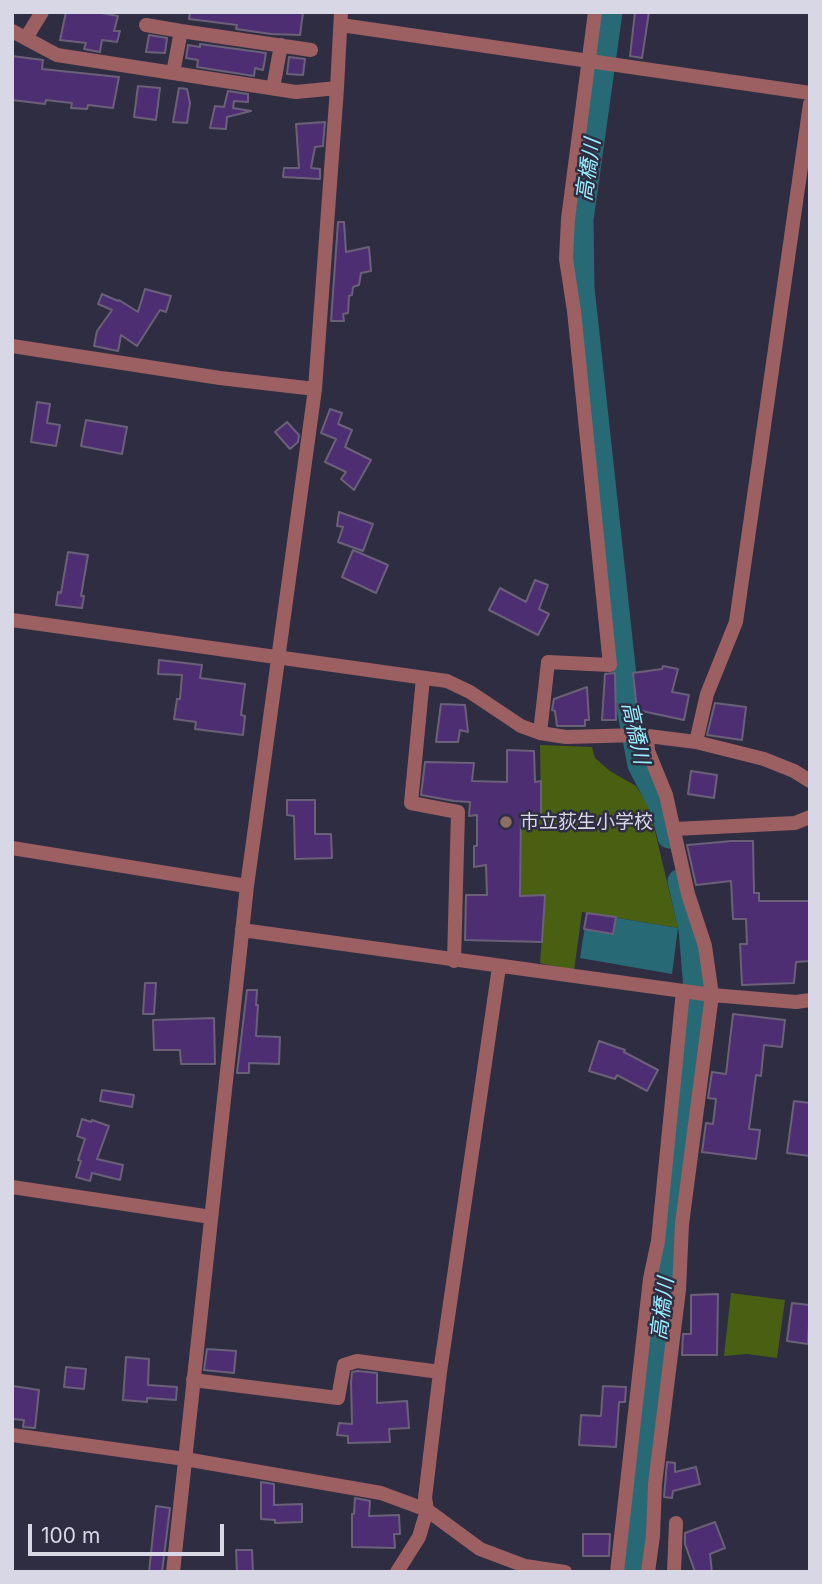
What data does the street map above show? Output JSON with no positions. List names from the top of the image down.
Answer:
{
  "water": ["高橋川"],
  "places": ["市立荻生小学校"],
  "scale_bar": "100 m"
}
